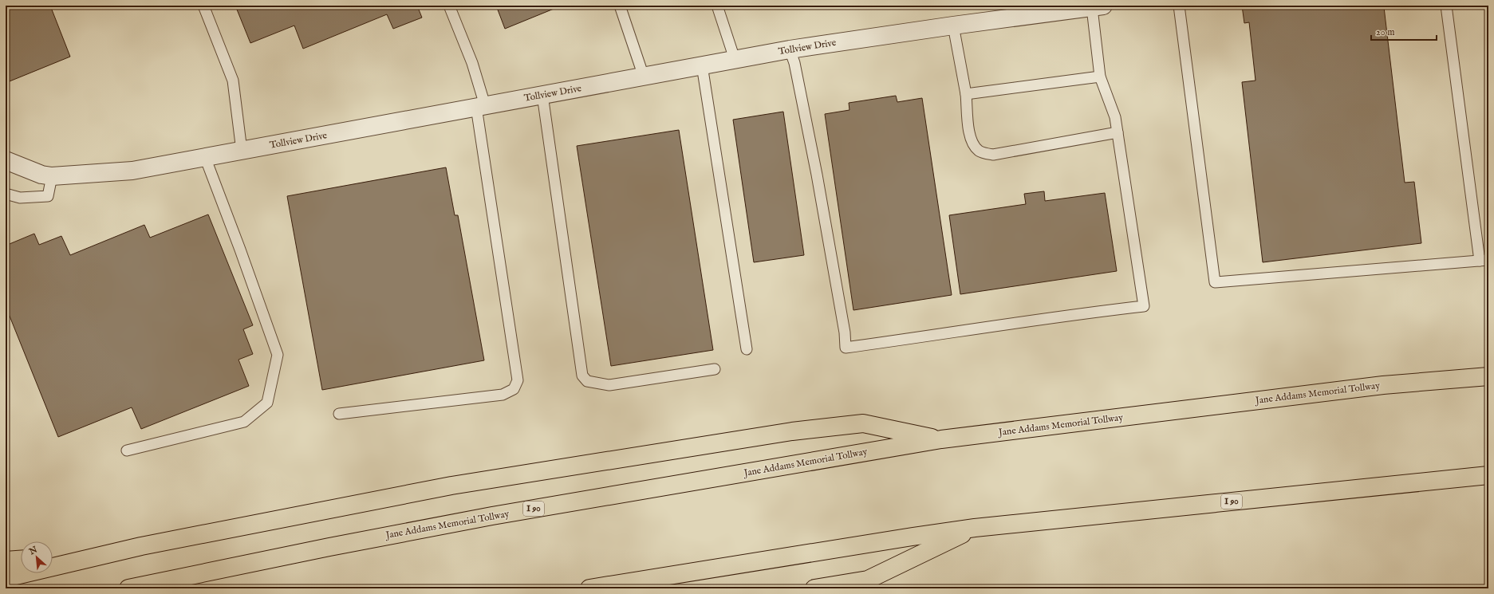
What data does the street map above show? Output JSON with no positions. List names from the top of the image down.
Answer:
{
  "streets": {
    "highway": ["Jane Addams Memorial Tollway", "I 90"],
    "street": ["Tollview Drive"]
  },
  "scale_bar": "20 m",
  "north": "top left"
}
